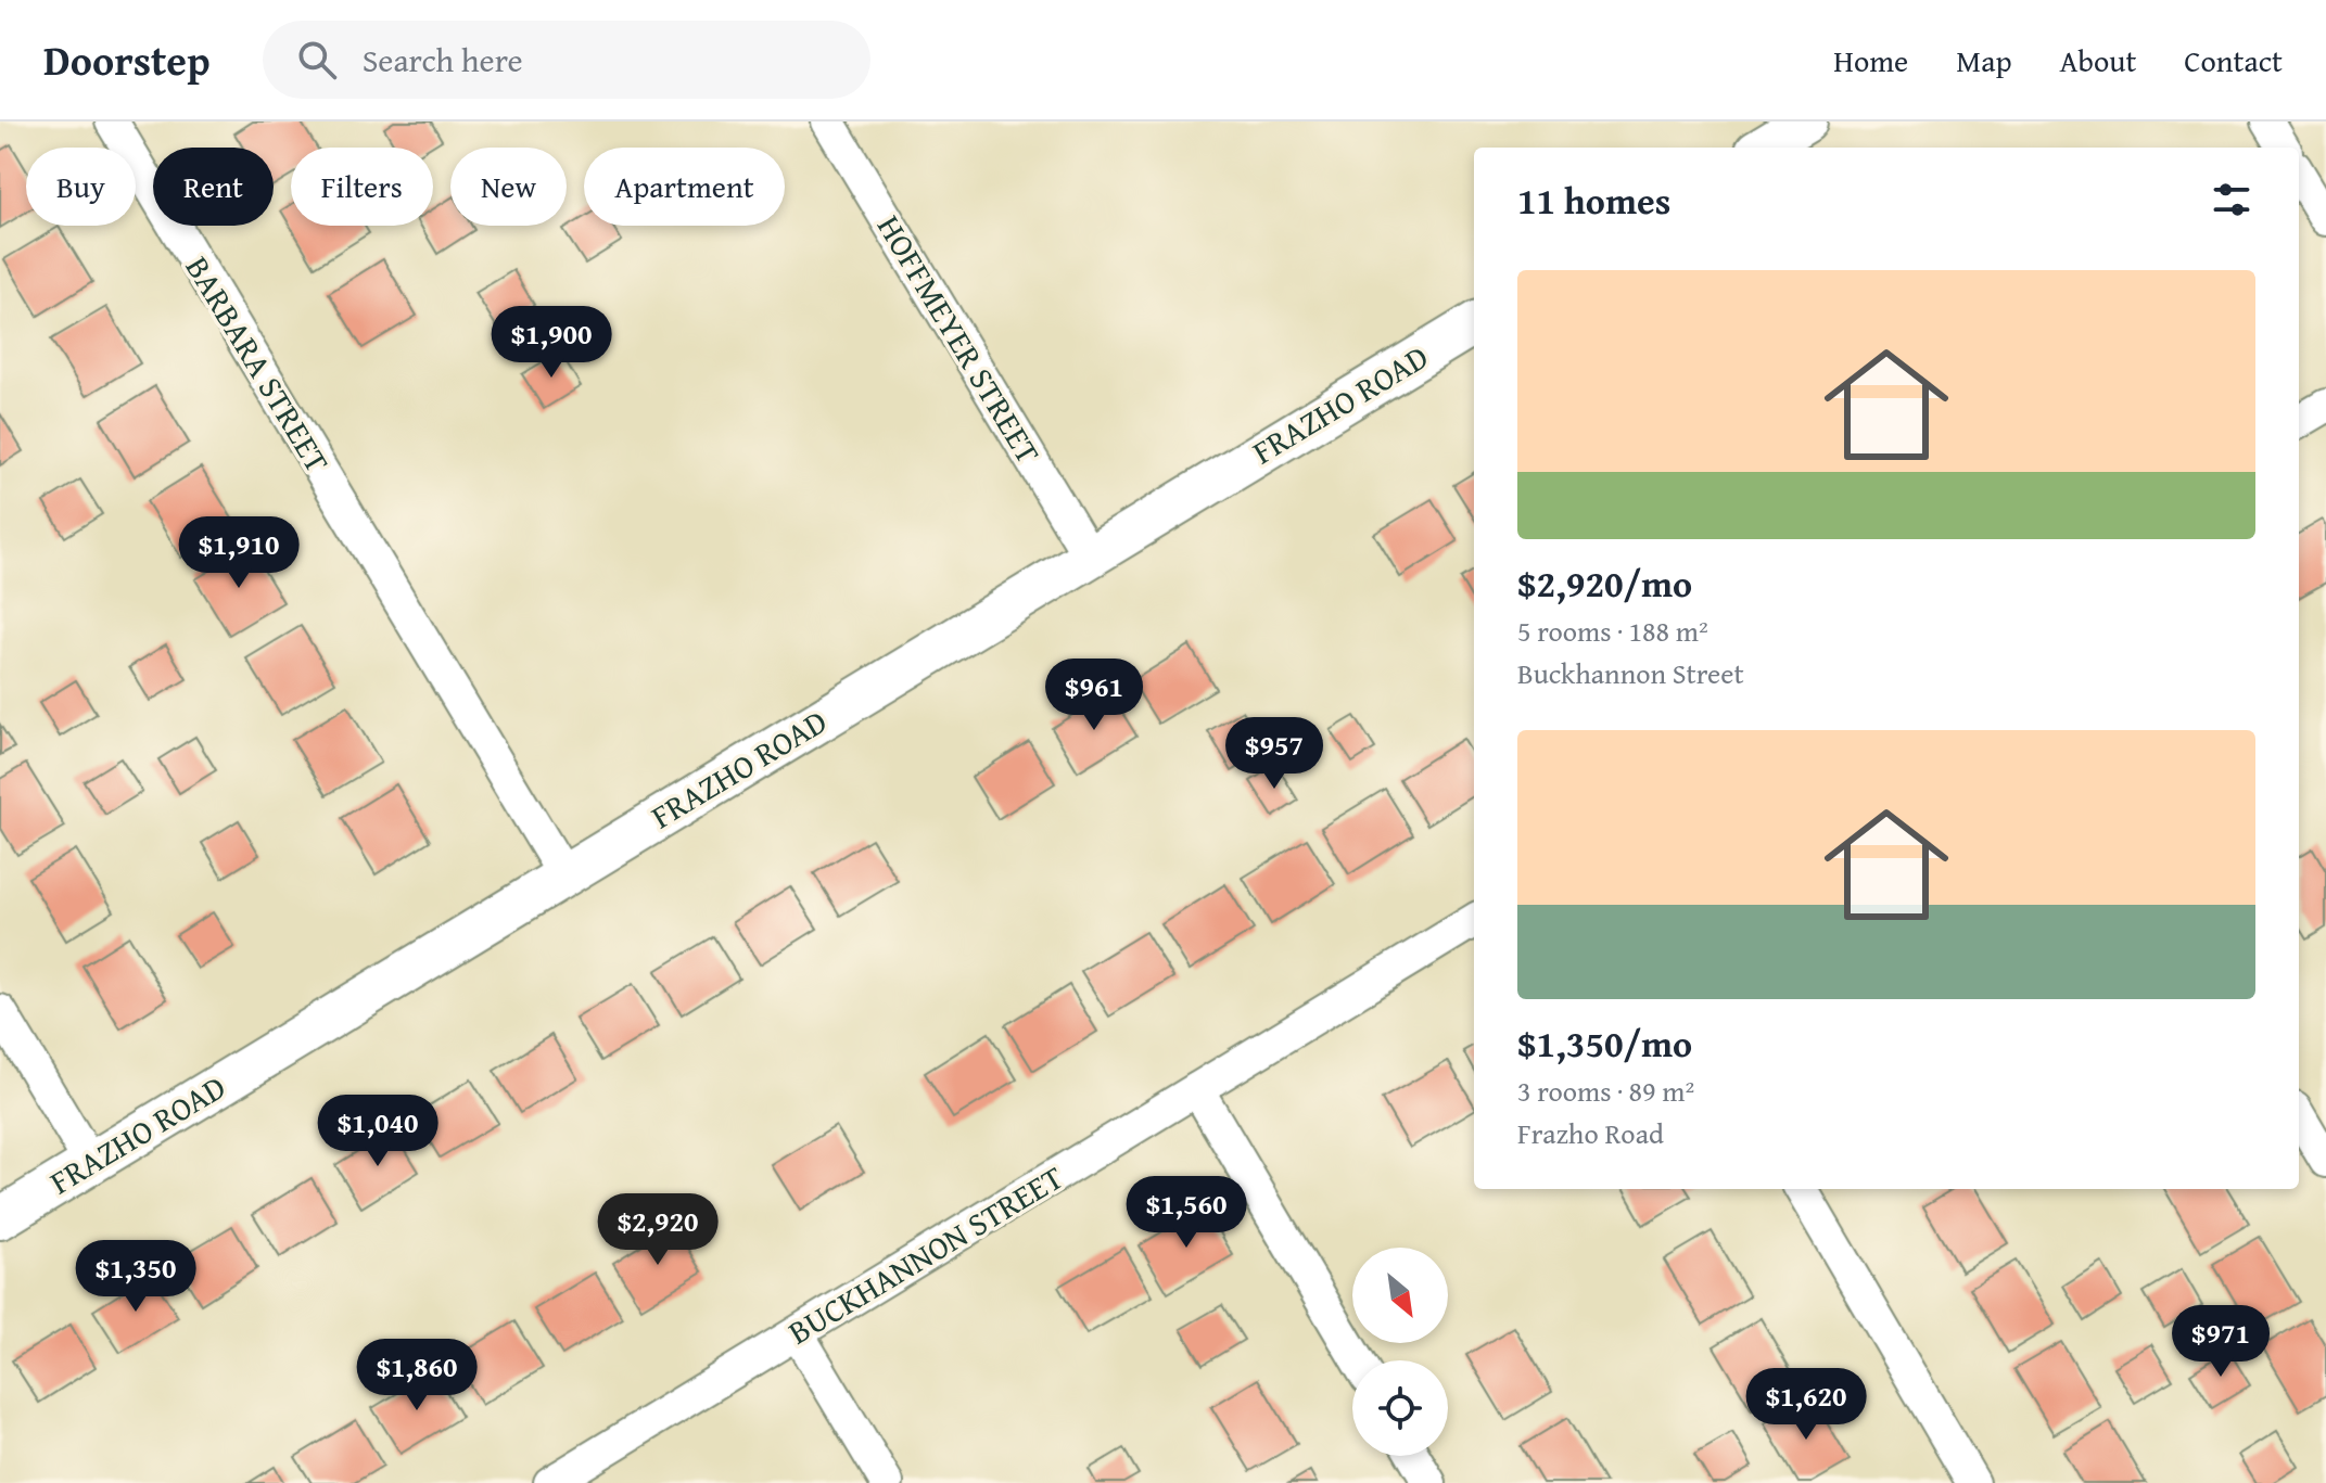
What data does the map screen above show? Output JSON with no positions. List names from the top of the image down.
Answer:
{
  "streets": {
    "street": [
      "HOFFMEYER STREET",
      "BARBARA STREET",
      "FRAZHO ROAD",
      "BUCKHANNON STREET"
    ]
  },
  "crossings": [
    ["HOFFMEYER STREET", "FRAZHO ROAD"],
    ["BARBARA STREET", "FRAZHO ROAD"]
  ],
  "north": "bottom right",
  "page": {
    "header": "Doorstep",
    "search": "Search here",
    "nav": [
      "Home",
      "Map",
      "About",
      "Contact"
    ],
    "chip": [
      "Buy",
      "Rent",
      "Filters",
      "New",
      "Apartment"
    ],
    "heading": "11 homes",
    "list": [
      {
        "name": "$2,920/mo",
        "note": "5 rooms · 188 m² · Buckhannon Street"
      },
      {
        "name": "$1,350/mo",
        "note": "3 rooms · 89 m² · Frazho Road"
      }
    ],
    "price": [
      "$1,900",
      "$1,910",
      "$961",
      "$957",
      "$1,040",
      "$1,560",
      "$2,920",
      "$1,350",
      "$971",
      "$1,860",
      "$1,620"
    ]
  }
}
